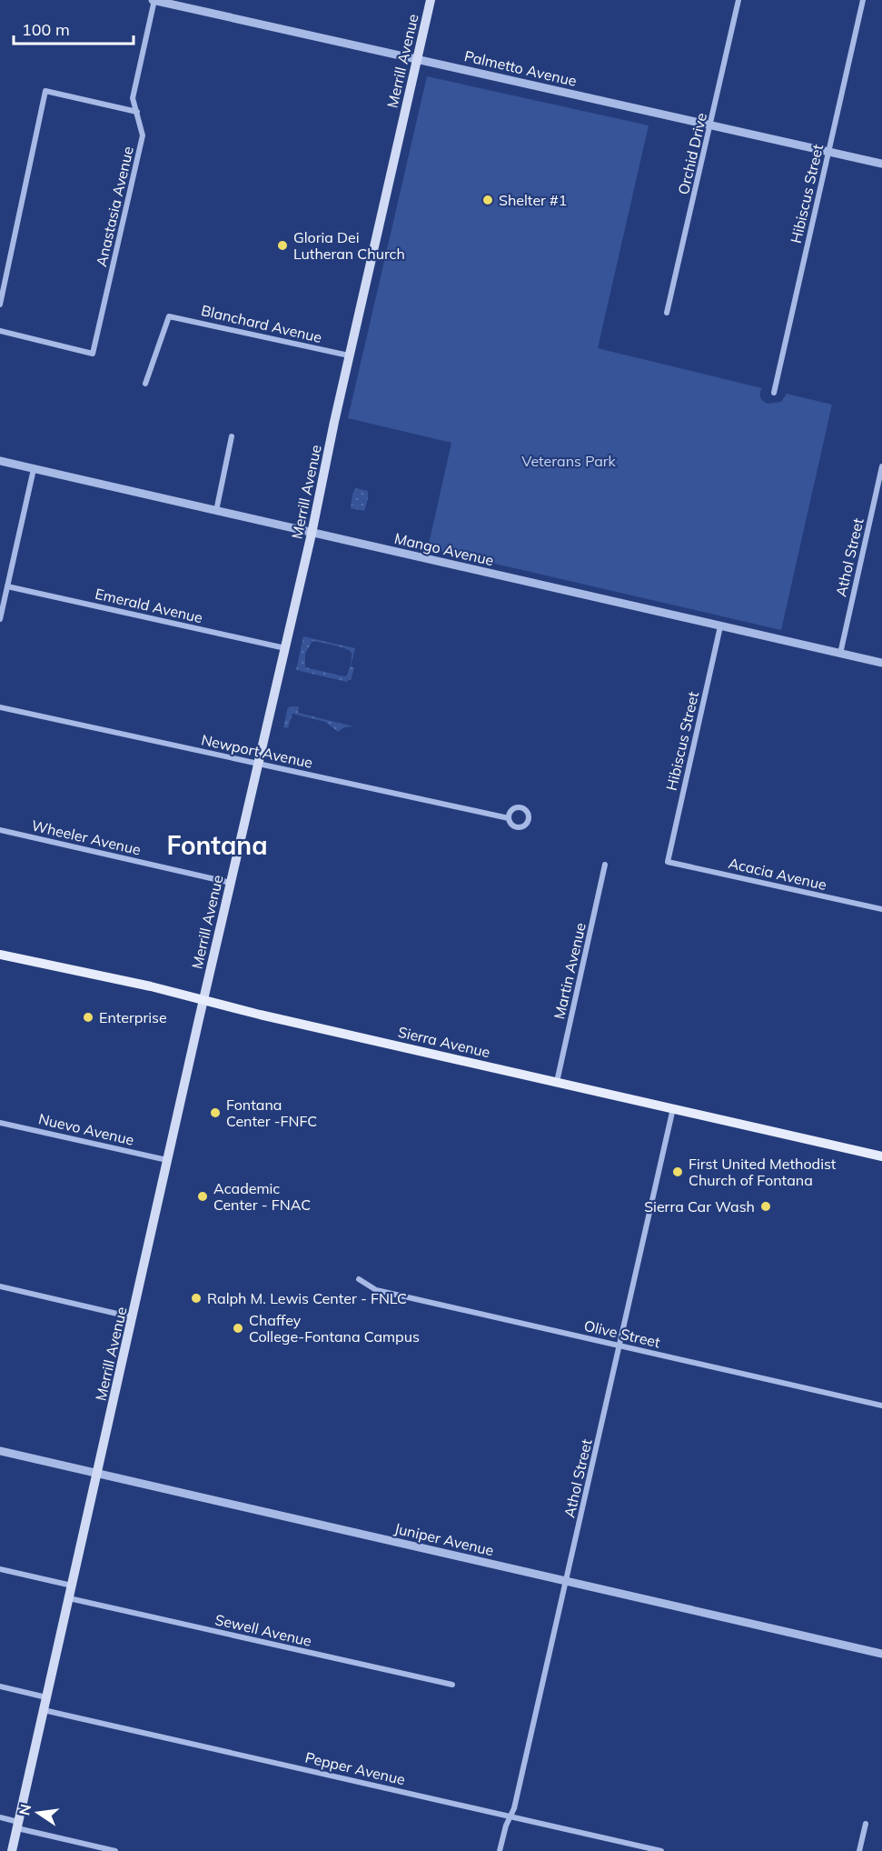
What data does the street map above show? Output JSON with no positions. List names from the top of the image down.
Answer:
{
  "streets": {
    "main road": ["Merrill Avenue", "Sierra Avenue"],
    "street": [
      "Palmetto Avenue",
      "Orchid Drive",
      "Hibiscus Street",
      "Anastasia Avenue",
      "Blanchard Avenue",
      "Mango Avenue",
      "Athol Street",
      "Emerald Avenue",
      "Newport Avenue",
      "Wheeler Avenue",
      "Acacia Avenue",
      "Martin Avenue",
      "Nuevo Avenue",
      "Olive Street",
      "Juniper Avenue",
      "Sewell Avenue",
      "Pepper Avenue"
    ]
  },
  "crossings": [
    ["Merrill Avenue", "Palmetto Avenue"],
    ["Merrill Avenue", "Blanchard Avenue"],
    ["Merrill Avenue", "Mango Avenue"],
    ["Merrill Avenue", "Emerald Avenue"],
    ["Merrill Avenue", "Newport Avenue"],
    ["Merrill Avenue", "Wheeler Avenue"],
    ["Merrill Avenue", "Sierra Avenue"],
    ["Merrill Avenue", "Nuevo Avenue"],
    ["Merrill Avenue", "Juniper Avenue"],
    ["Merrill Avenue", "Sewell Avenue"],
    ["Merrill Avenue", "Pepper Avenue"],
    ["Palmetto Avenue", "Orchid Drive"],
    ["Palmetto Avenue", "Hibiscus Street"],
    ["Palmetto Avenue", "Anastasia Avenue"],
    ["Hibiscus Street", "Mango Avenue"],
    ["Hibiscus Street", "Acacia Avenue"],
    ["Mango Avenue", "Athol Street"],
    ["Athol Street", "Sierra Avenue"],
    ["Athol Street", "Olive Street"],
    ["Athol Street", "Juniper Avenue"],
    ["Athol Street", "Pepper Avenue"],
    ["Martin Avenue", "Sierra Avenue"]
  ],
  "districts": ["Fontana"],
  "parks": ["Veterans Park"],
  "places": [
    "Shelter #1",
    "Gloria Dei Lutheran Church",
    "Enterprise",
    "Fontana Center -FNFC",
    "First United Methodist Church of Fontana",
    "Academic Center - FNAC",
    "Sierra Car Wash",
    "Ralph M. Lewis Center - FNLC",
    "Chaffey College-Fontana Campus"
  ],
  "scale_bar": "100 m",
  "north": "left"
}
